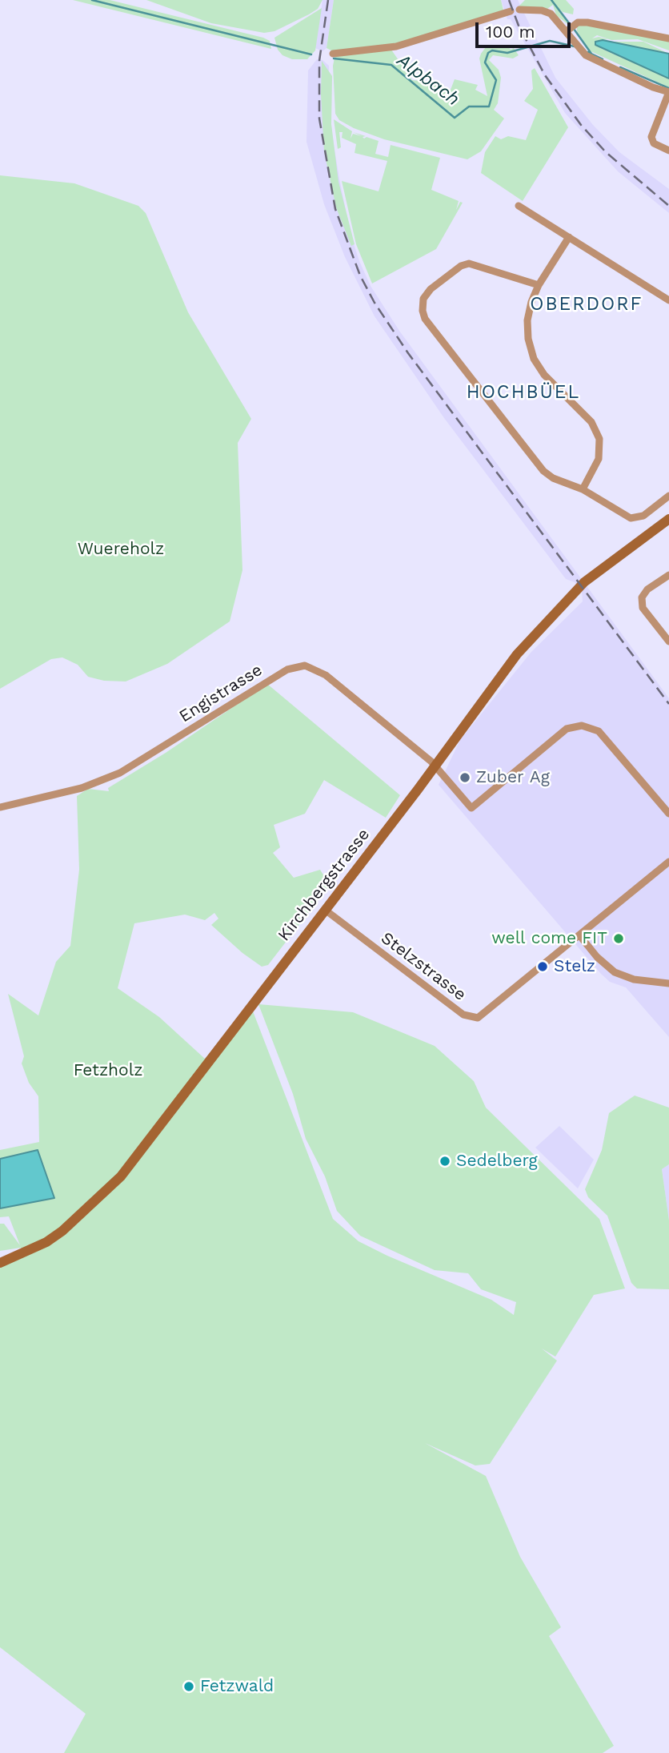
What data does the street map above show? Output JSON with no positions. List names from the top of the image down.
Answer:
{
  "streets": {
    "main road": ["Kirchbergstrasse"],
    "street": ["Engistrasse", "Stelzstrasse"]
  },
  "crossings": [
    ["Engistrasse", "Kirchbergstrasse"],
    ["Kirchbergstrasse", "Stelzstrasse"]
  ],
  "districts": ["OBERDORF", "HOCHBÜEL"],
  "water": ["Alpbach"],
  "parks": ["Wuereholz", "Fetzholz"],
  "places": [
    "Zuber Ag",
    "well come FIT",
    "Stelz",
    "Sedelberg",
    "Fetzwald"
  ],
  "scale_bar": "100 m"
}
